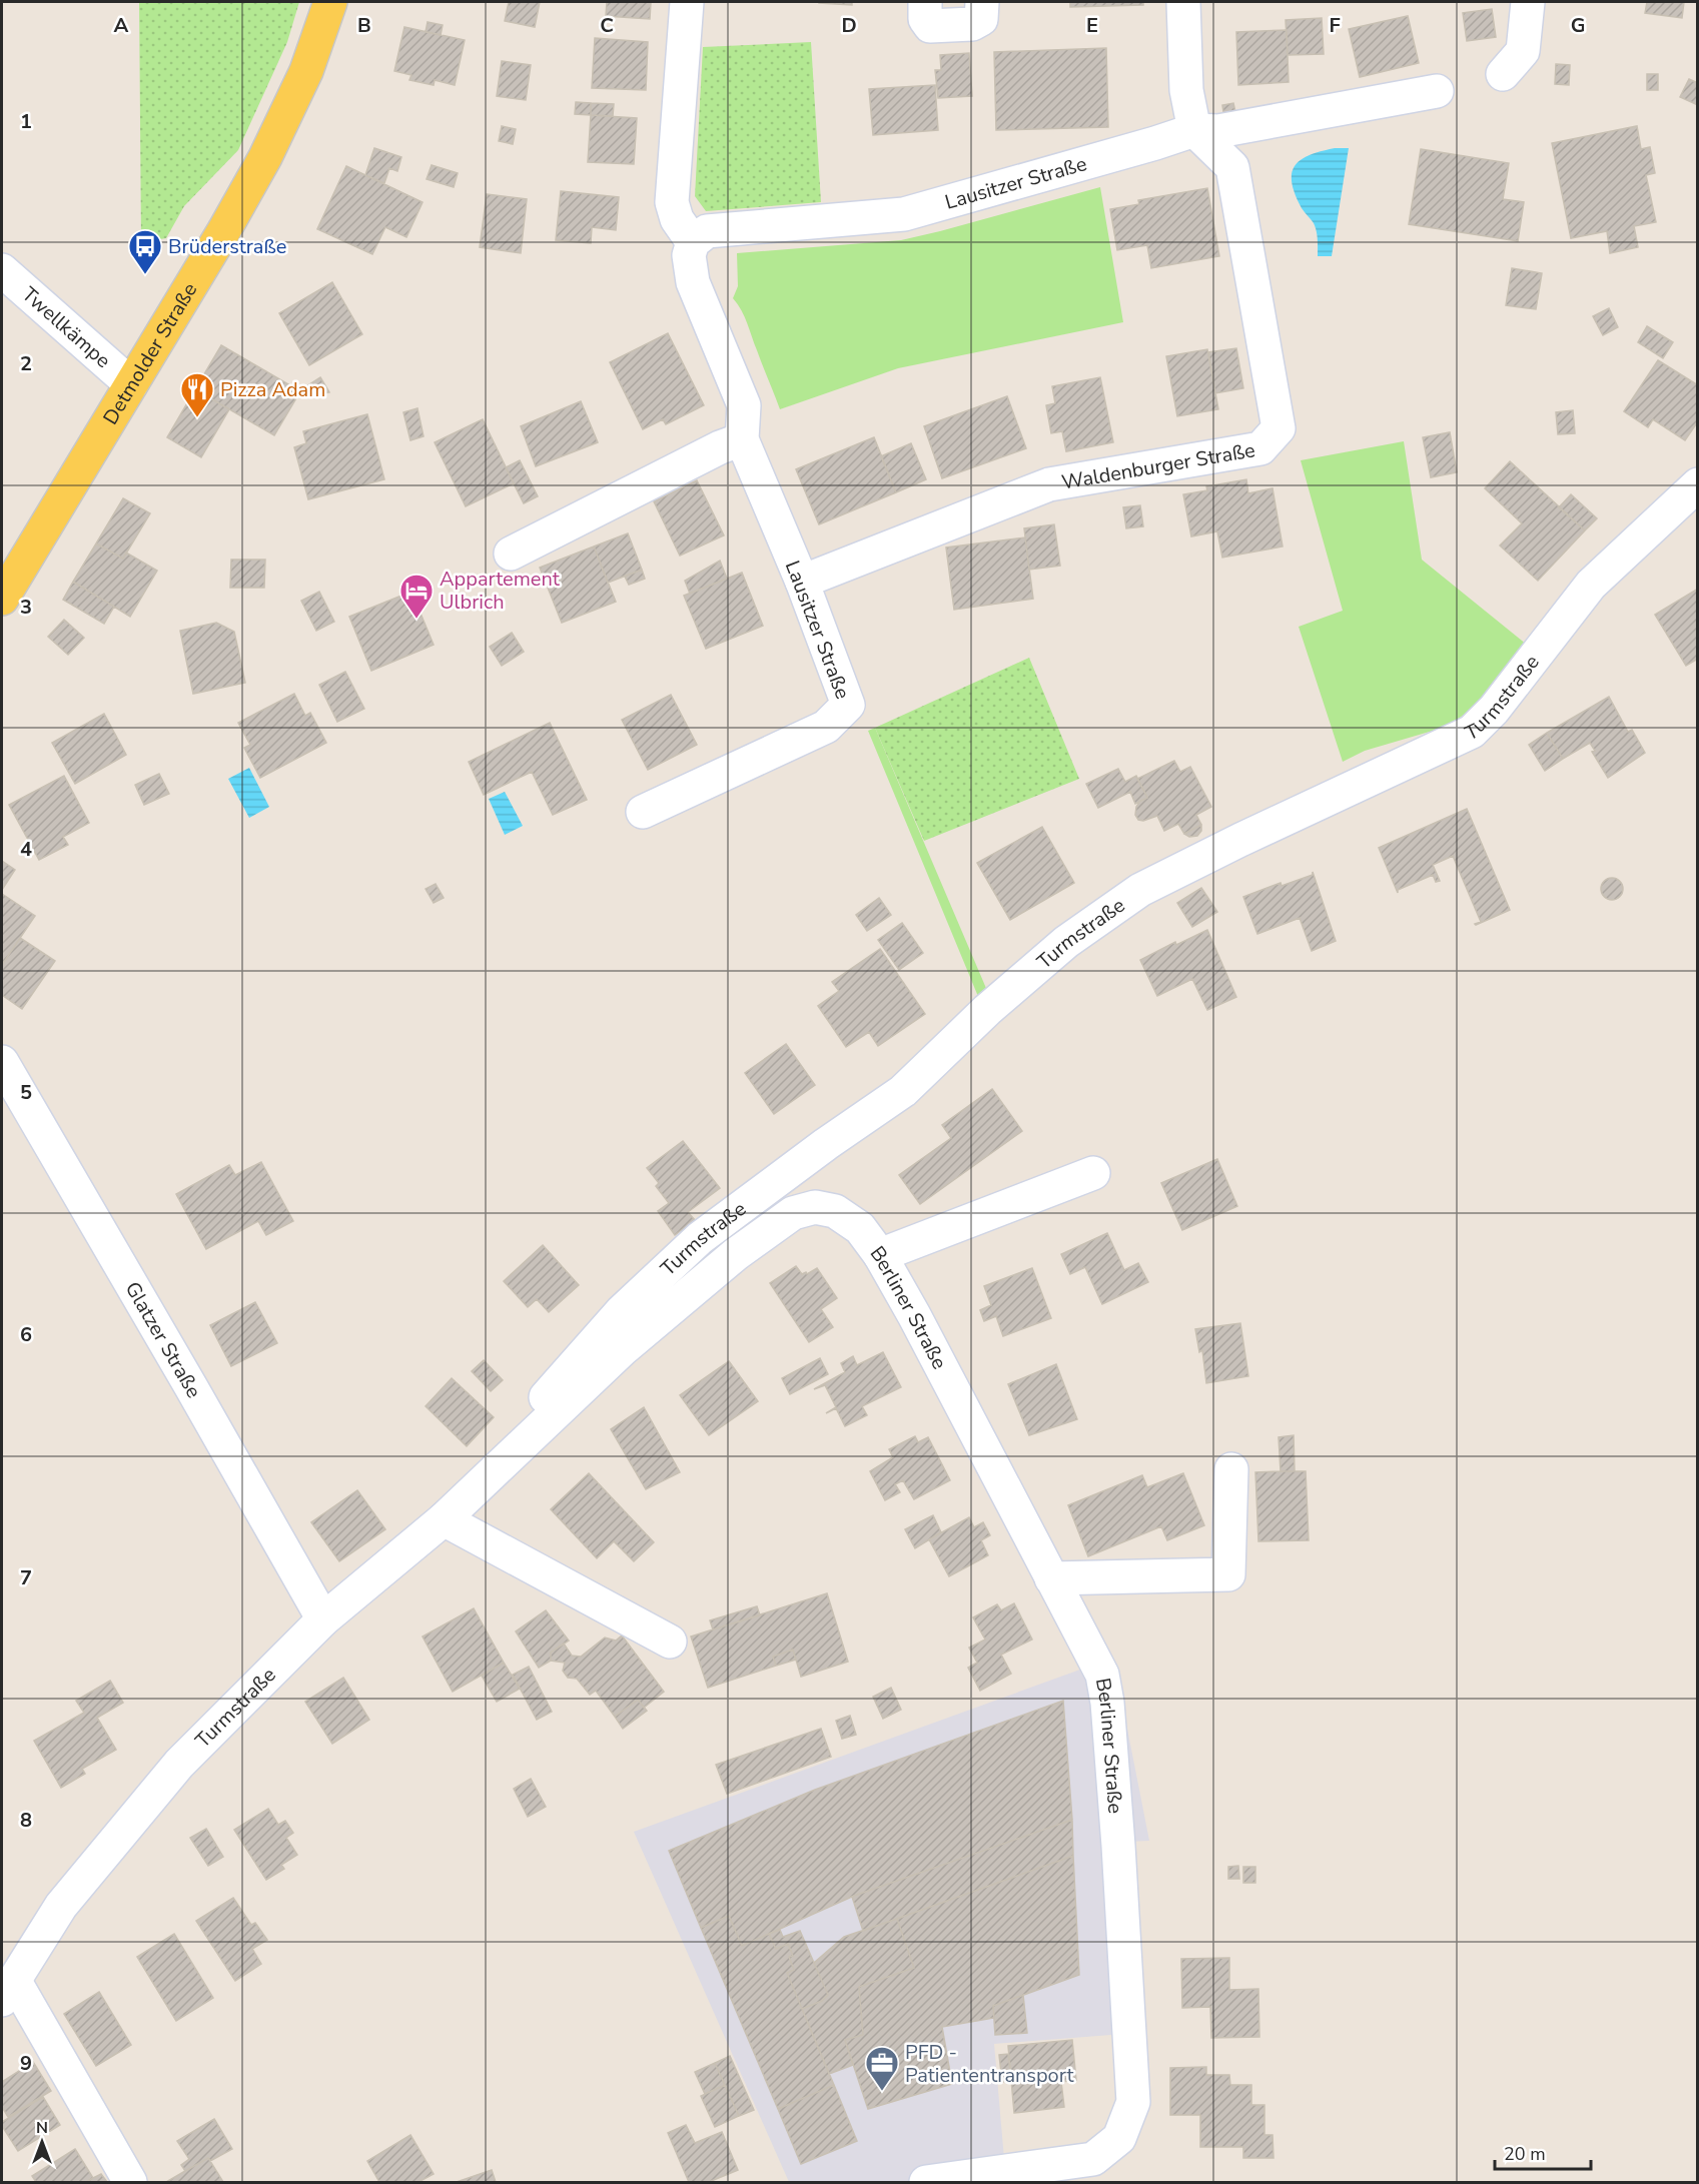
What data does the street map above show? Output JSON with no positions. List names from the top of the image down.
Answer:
{
  "streets": {
    "main road": ["Detmolder Straße"],
    "street": [
      "Lausitzer Straße",
      "Twellkämpe",
      "Waldenburger Straße",
      "Turmstraße",
      "Berliner Straße",
      "Glatzer Straße"
    ]
  },
  "crossings": [
    ["Lausitzer Straße", "Waldenburger Straße"],
    ["Twellkämpe", "Detmolder Straße"],
    ["Turmstraße", "Berliner Straße"],
    ["Turmstraße", "Glatzer Straße"]
  ],
  "places": {
    "bus stop": ["Brüderstraße"],
    "restaurant": ["Pizza Adam"],
    "hotel": ["Appartement Ulbrich"],
    "office": ["PFD - Patiententransport"]
  },
  "scale_bar": "20 m",
  "north": "top",
  "grid": {
    "columns": [
      "A",
      "B",
      "C",
      "D",
      "E",
      "F",
      "G"
    ],
    "rows": [
      "1",
      "2",
      "3",
      "4",
      "5",
      "6",
      "7",
      "8",
      "9"
    ]
  }
}
